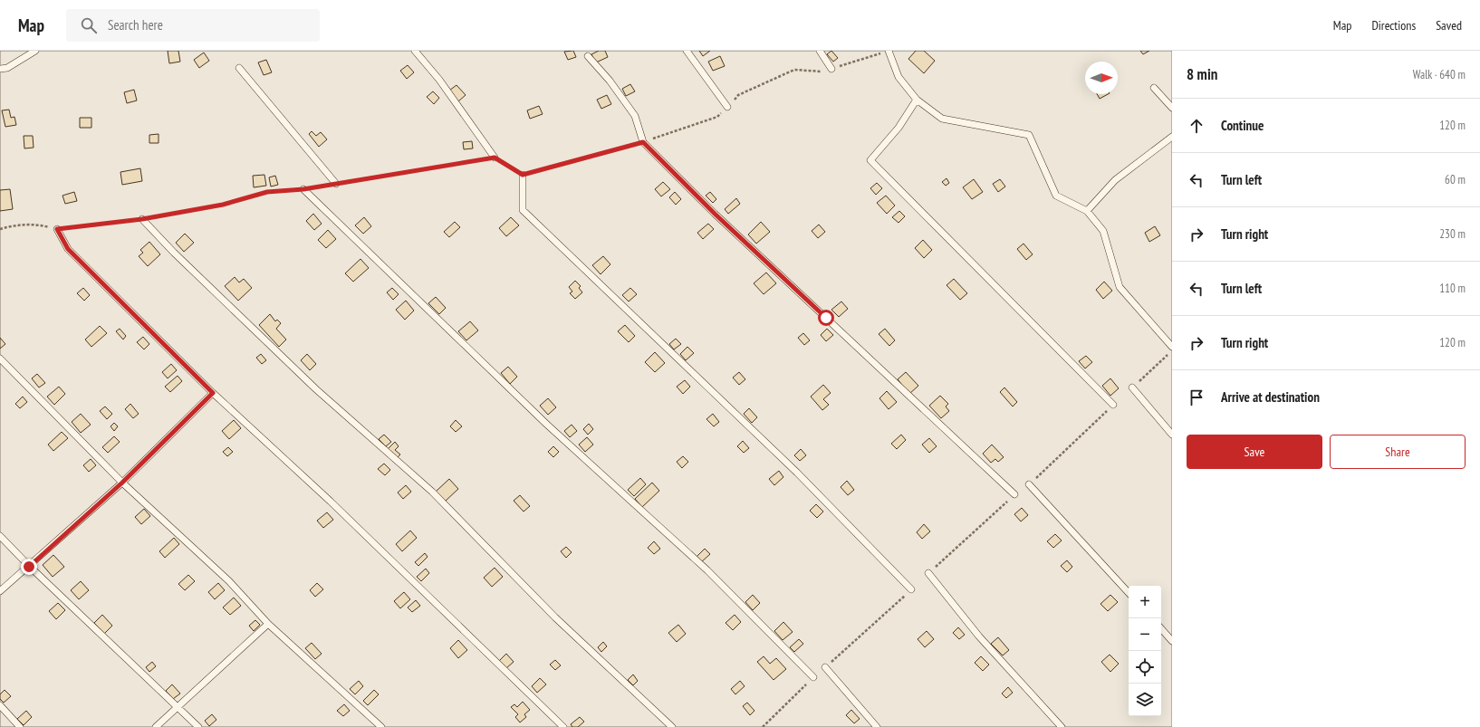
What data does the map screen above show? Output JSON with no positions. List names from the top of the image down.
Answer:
{
  "north": "right",
  "page": {
    "header": "Map",
    "search": "Search here",
    "nav": ["Map", "Directions", "Saved"],
    "heading": ["8 min", "Walk · 640 m"],
    "list": [
      ["Continue", "120 m"],
      ["Turn left", "60 m"],
      ["Turn right", "230 m"],
      ["Turn left", "110 m"],
      ["Turn right", "120 m"],
      "Arrive at destination"
    ],
    "buttons": ["Save", "Share"],
    "map_buttons": ["+", "−"]
  }
}
